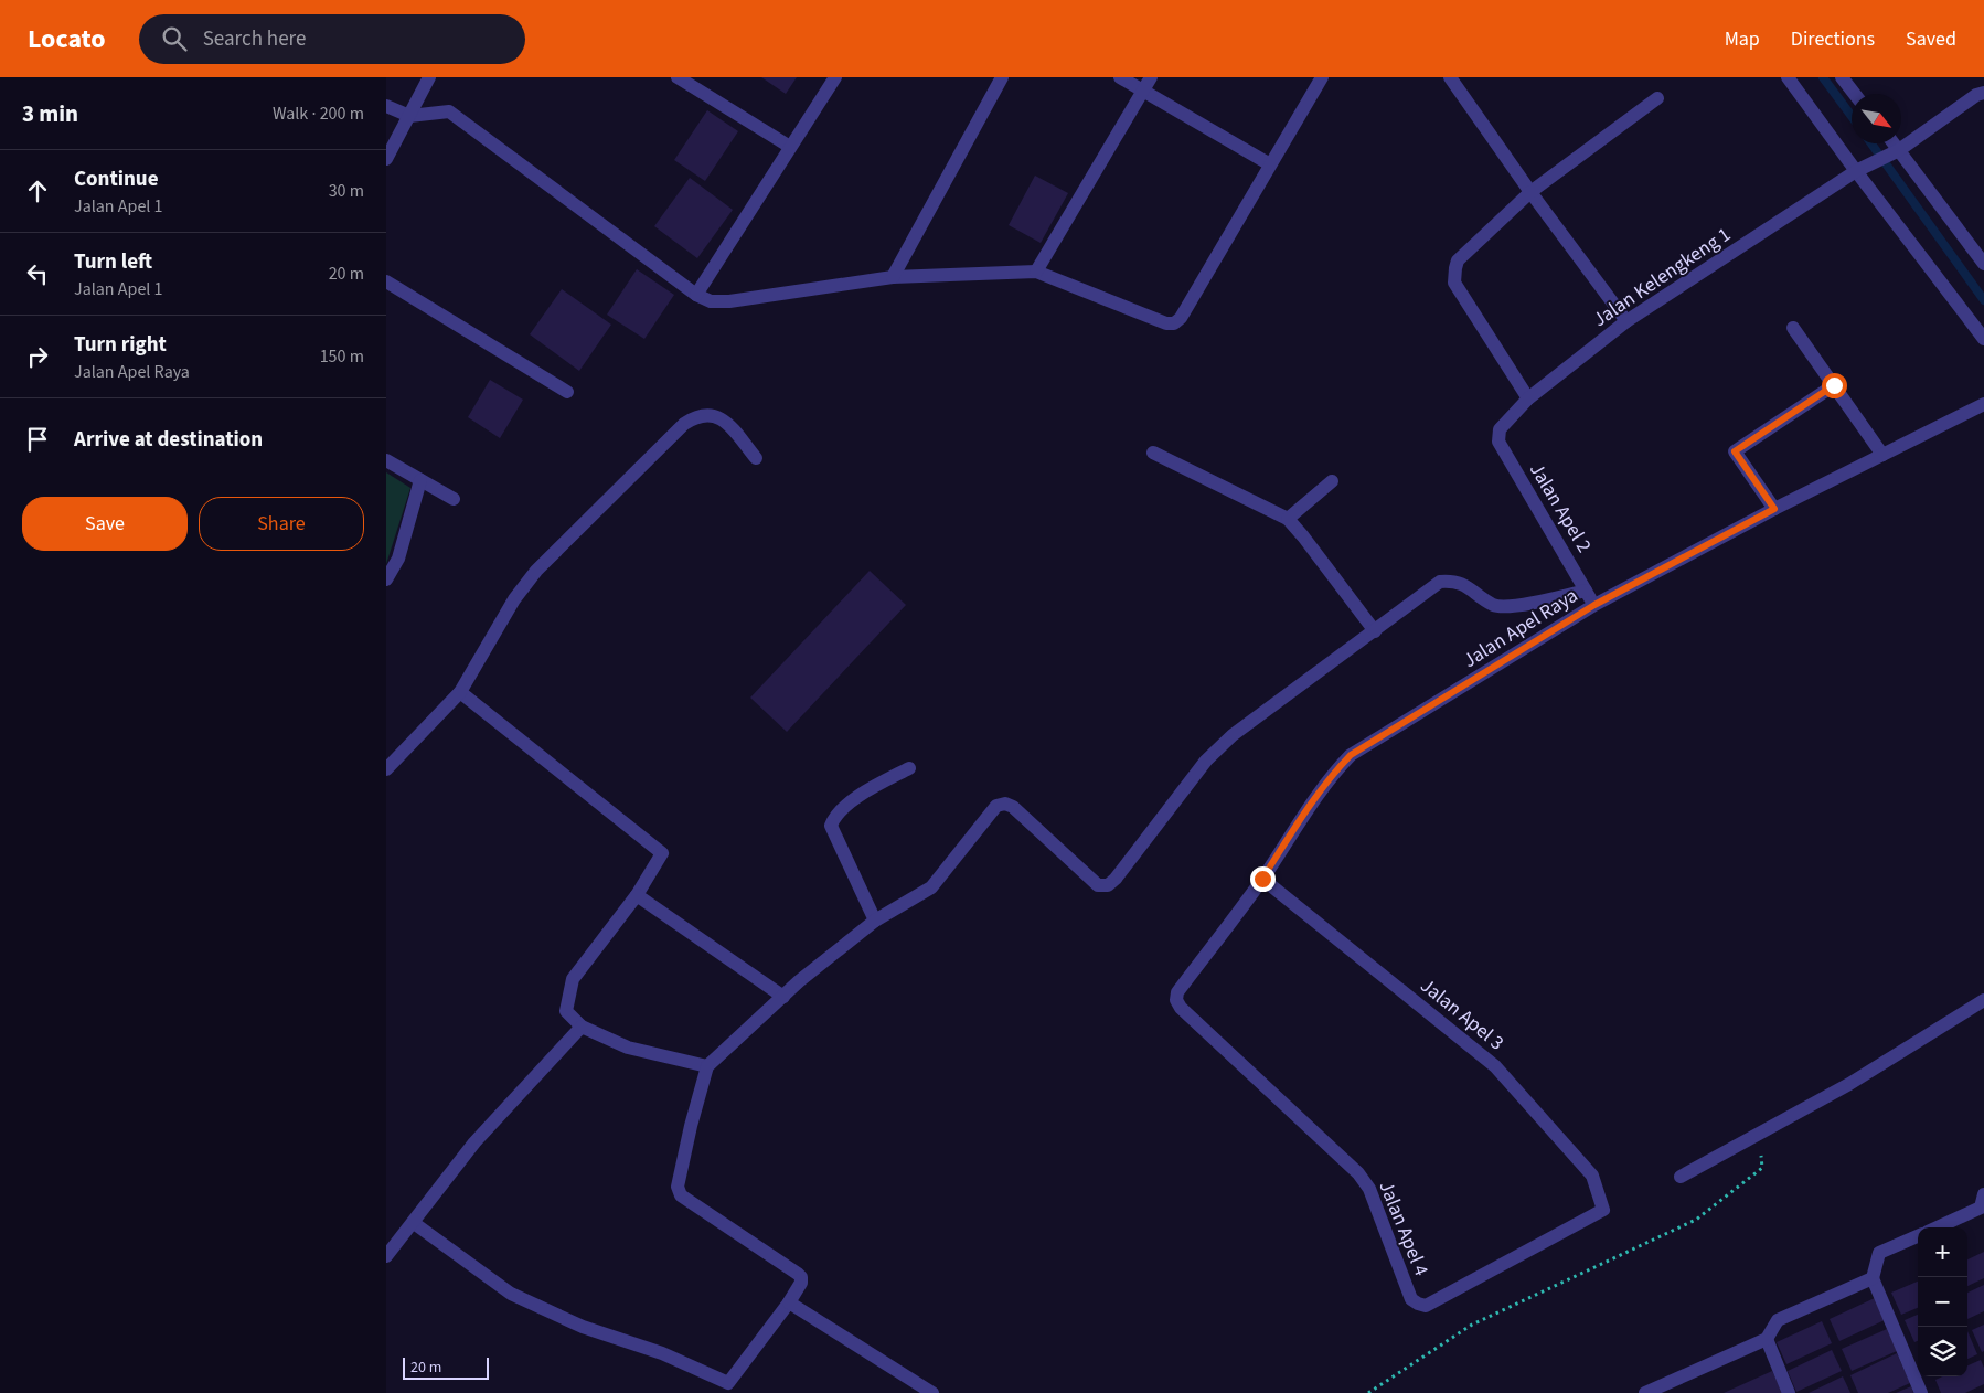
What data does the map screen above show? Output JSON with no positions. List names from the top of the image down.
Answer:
{
  "streets": {
    "street": [
      "Jalan Kelengkeng 1",
      "Jalan Apel 2",
      "Jalan Apel Raya",
      "Jalan Apel 3",
      "Jalan Apel 4"
    ]
  },
  "crossings": [
    ["Jalan Kelengkeng 1", "Jalan Apel 2"],
    ["Jalan Apel 2", "Jalan Apel Raya"],
    ["Jalan Apel Raya", "Jalan Apel 3"],
    ["Jalan Apel Raya", "Jalan Apel 4"],
    ["Jalan Apel 3", "Jalan Apel 4"]
  ],
  "scale_bar": "20 m",
  "north": "bottom right",
  "page": {
    "header": "Locato",
    "search": "Search here",
    "nav": ["Map", "Directions", "Saved"],
    "heading": ["3 min", "Walk · 200 m"],
    "list": [
      ["Continue", "Jalan Apel 1", "30 m"],
      ["Turn left", "Jalan Apel 1", "20 m"],
      ["Turn right", "Jalan Apel Raya", "150 m"],
      "Arrive at destination"
    ],
    "buttons": ["Save", "Share"],
    "map_buttons": ["+", "−"],
    "scale": "20 m"
  }
}
